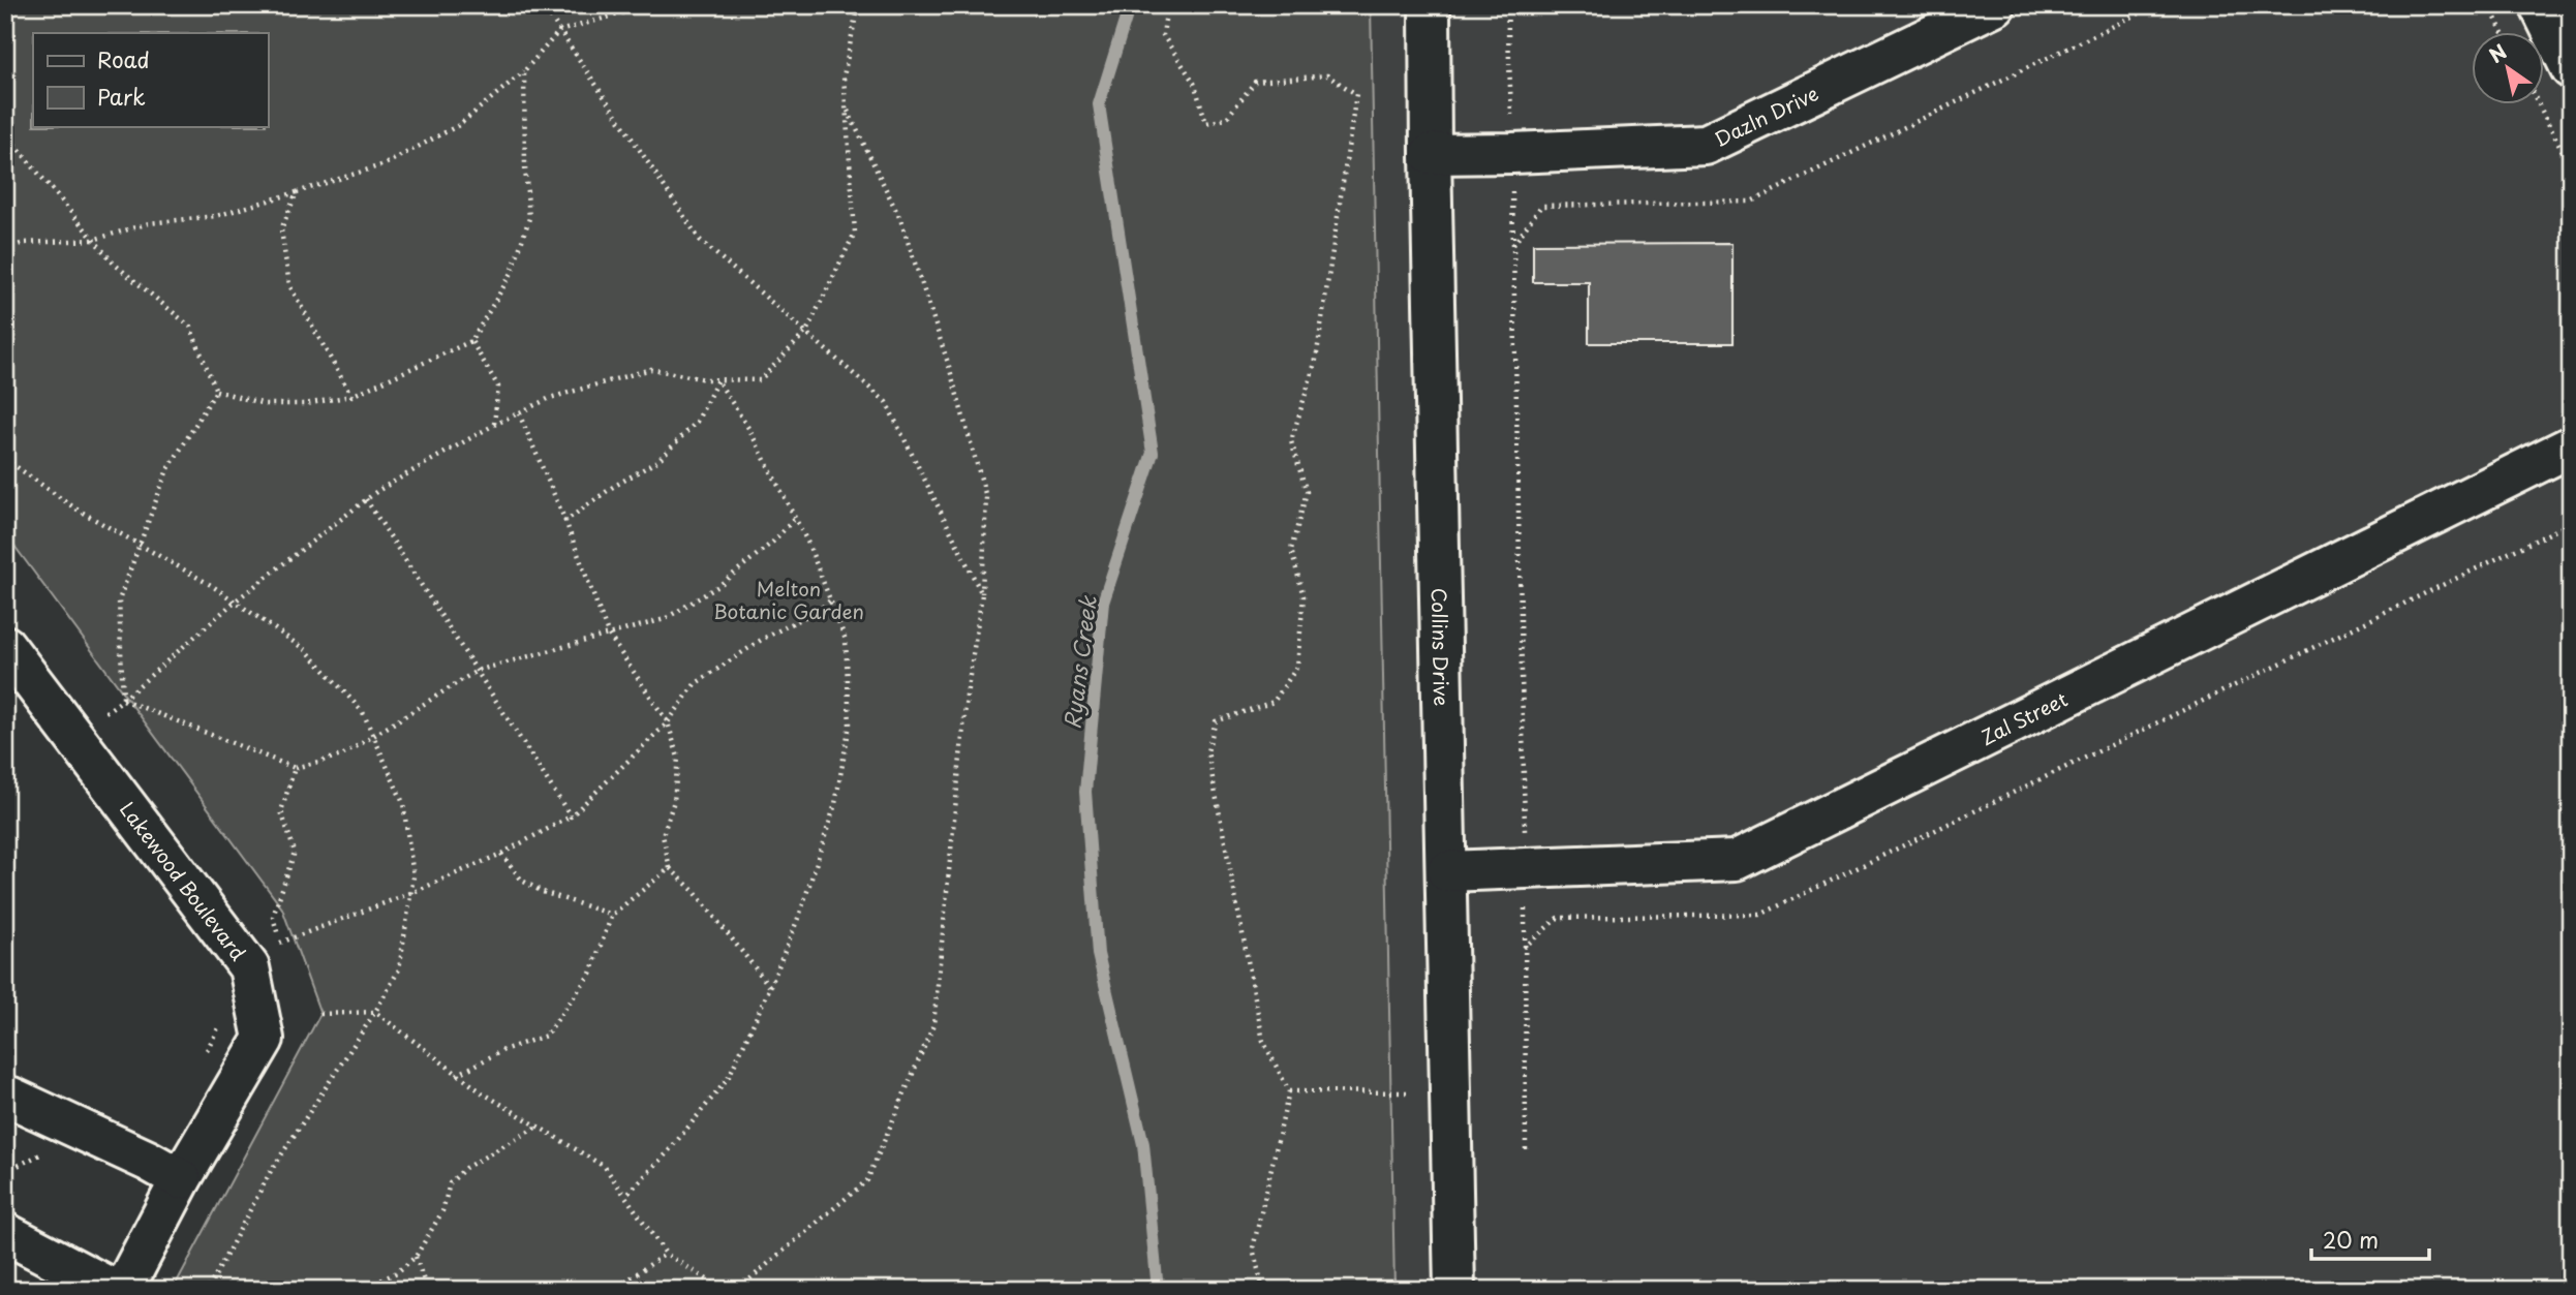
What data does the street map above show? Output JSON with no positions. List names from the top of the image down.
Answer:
{
  "streets": {
    "street": [
      "Dazln Drive",
      "Collins Drive",
      "Zal Street",
      "Lakewood Boulevard"
    ]
  },
  "crossings": [
    ["Dazln Drive", "Collins Drive"],
    ["Collins Drive", "Zal Street"]
  ],
  "water": ["Ryans Creek"],
  "parks": ["Melton Botanic Garden"],
  "legend": ["Road", "Park"],
  "scale_bar": "20 m",
  "north": "top left"
}
